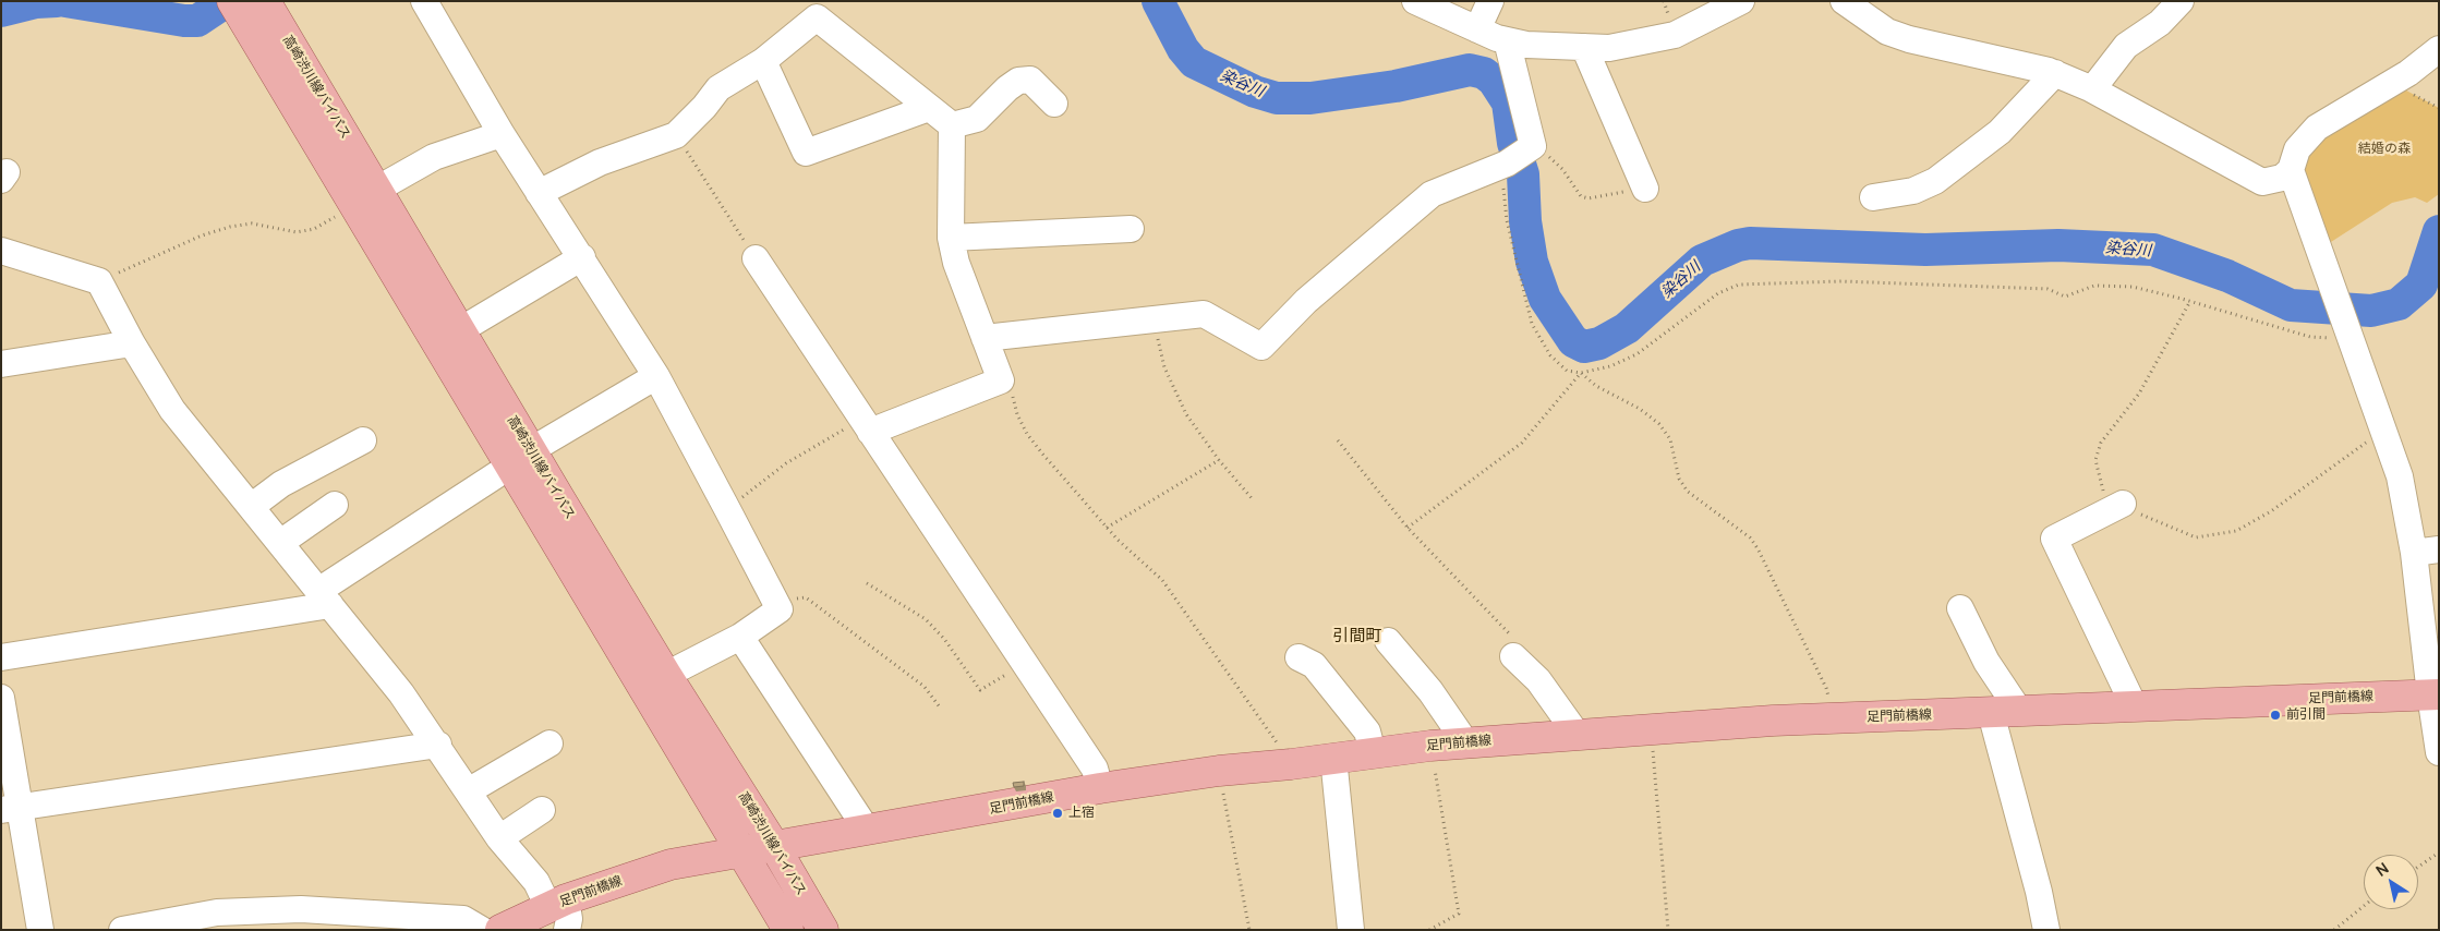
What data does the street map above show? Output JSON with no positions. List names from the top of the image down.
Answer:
{
  "streets": {
    "main road": ["高崎渋川線バイパス", "足門前橋線"]
  },
  "crossings": [
    ["高崎渋川線バイパス", "足門前橋線"]
  ],
  "districts": ["引間町"],
  "water": ["染谷川"],
  "parks": ["結婚の森"],
  "places": ["前引間", "上宿"],
  "north": "top left"
}
